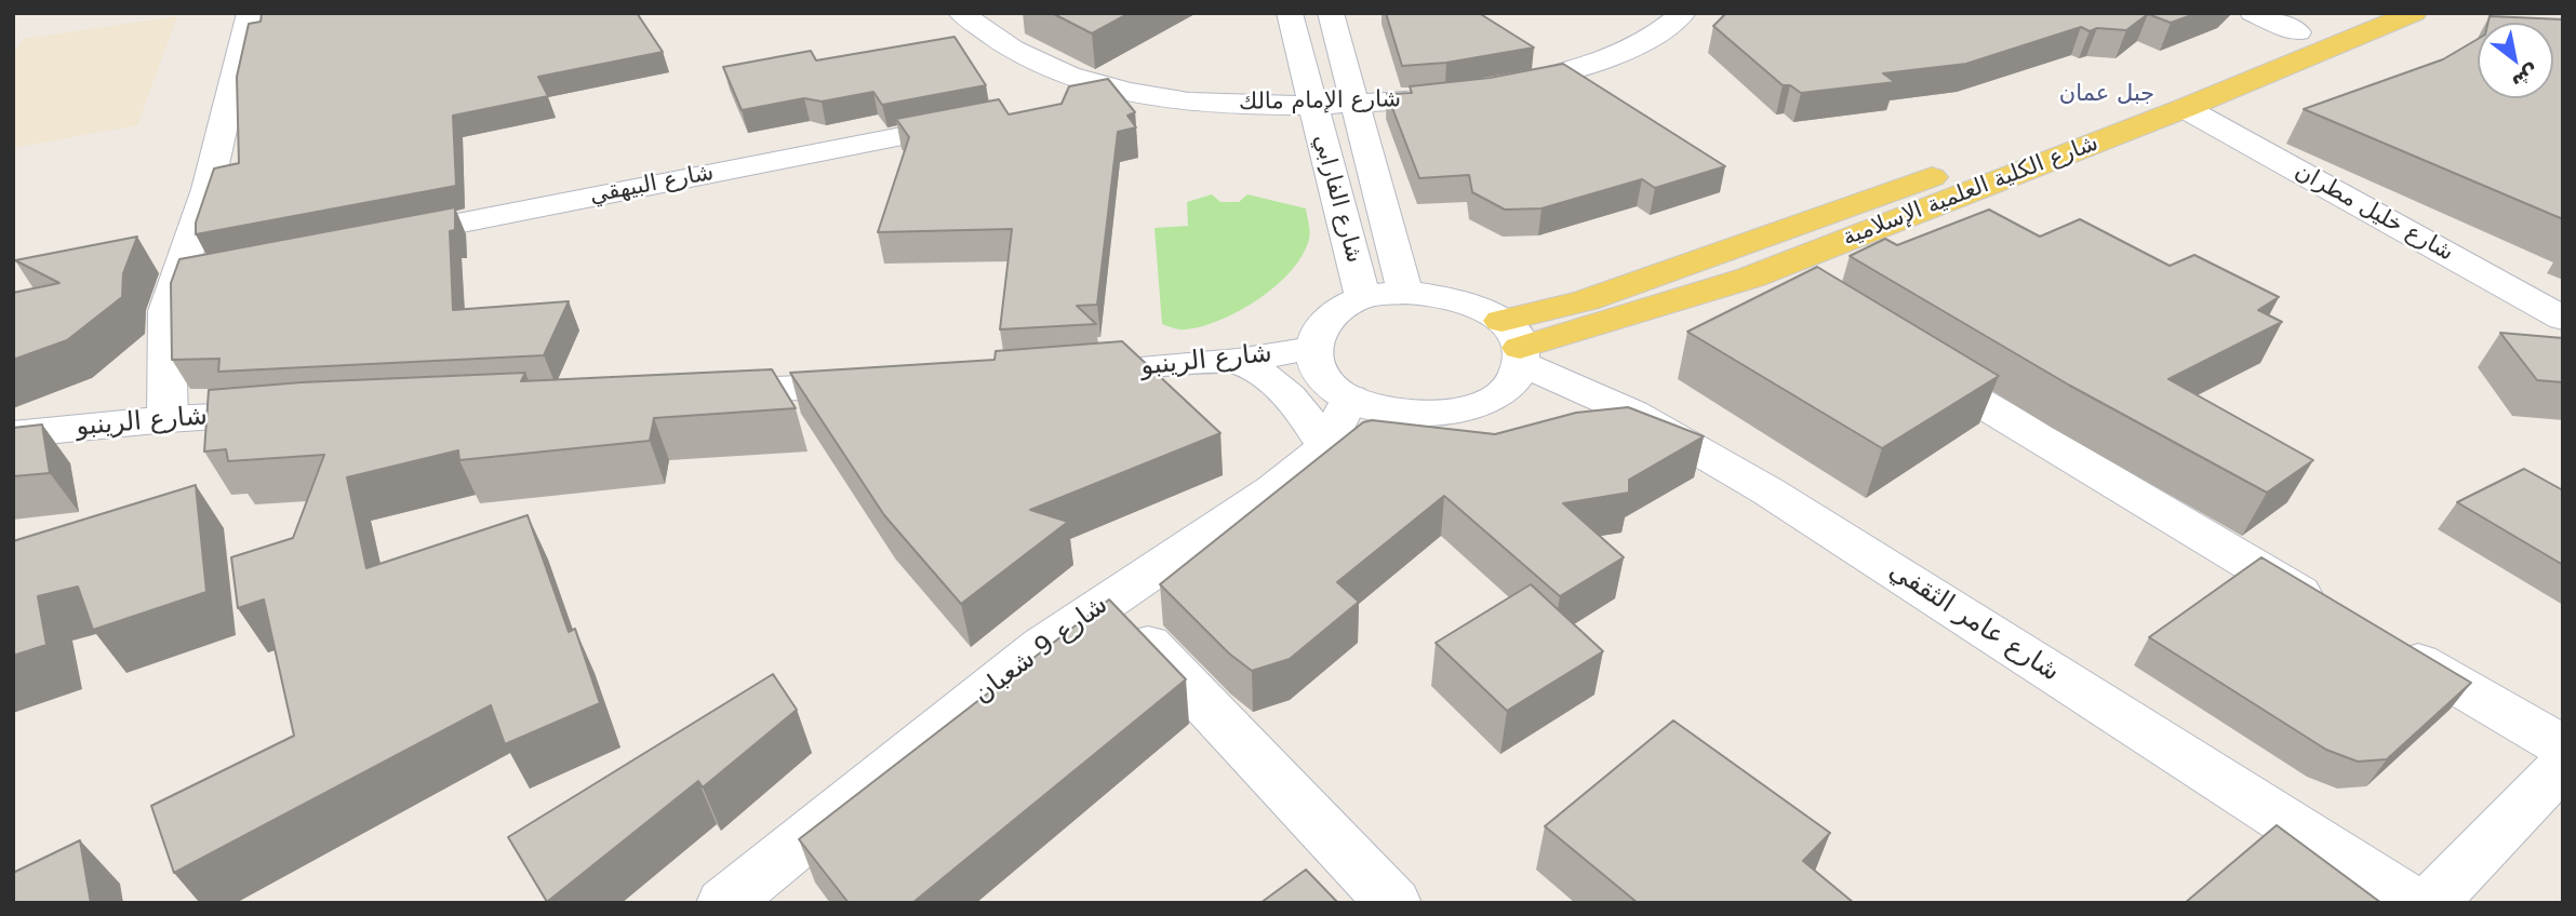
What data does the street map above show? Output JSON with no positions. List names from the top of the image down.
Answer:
{
  "streets": {
    "main road": ["شارع الكلية العلمية الإسلامية"],
    "street": [
      "شارع الإمام مالك",
      "شارع البيهقي",
      "شارع الفارابي",
      "شارع خليل مطران",
      "شارع الرينبو",
      "شارع عامر الثقفي",
      "شارع 9 شعبان"
    ]
  },
  "crossings": [
    ["شارع الإمام مالك", "شارع الفارابي"],
    ["شارع الكلية العلمية الإسلامية", "شارع الفارابي"],
    ["شارع الكلية العلمية الإسلامية", "شارع خليل مطران"],
    ["شارع الكلية العلمية الإسلامية", "شارع الرينبو"],
    ["شارع الكلية العلمية الإسلامية", "شارع عامر الثقفي"],
    ["شارع الكلية العلمية الإسلامية", "شارع 9 شعبان"],
    ["شارع الفارابي", "شارع الرينبو"],
    ["شارع الفارابي", "شارع عامر الثقفي"],
    ["شارع الفارابي", "شارع 9 شعبان"],
    ["شارع الرينبو", "شارع عامر الثقفي"],
    ["شارع الرينبو", "شارع 9 شعبان"],
    ["شارع عامر الثقفي", "شارع 9 شعبان"]
  ],
  "districts": ["جبل عمان"],
  "north": "bottom right"
}
